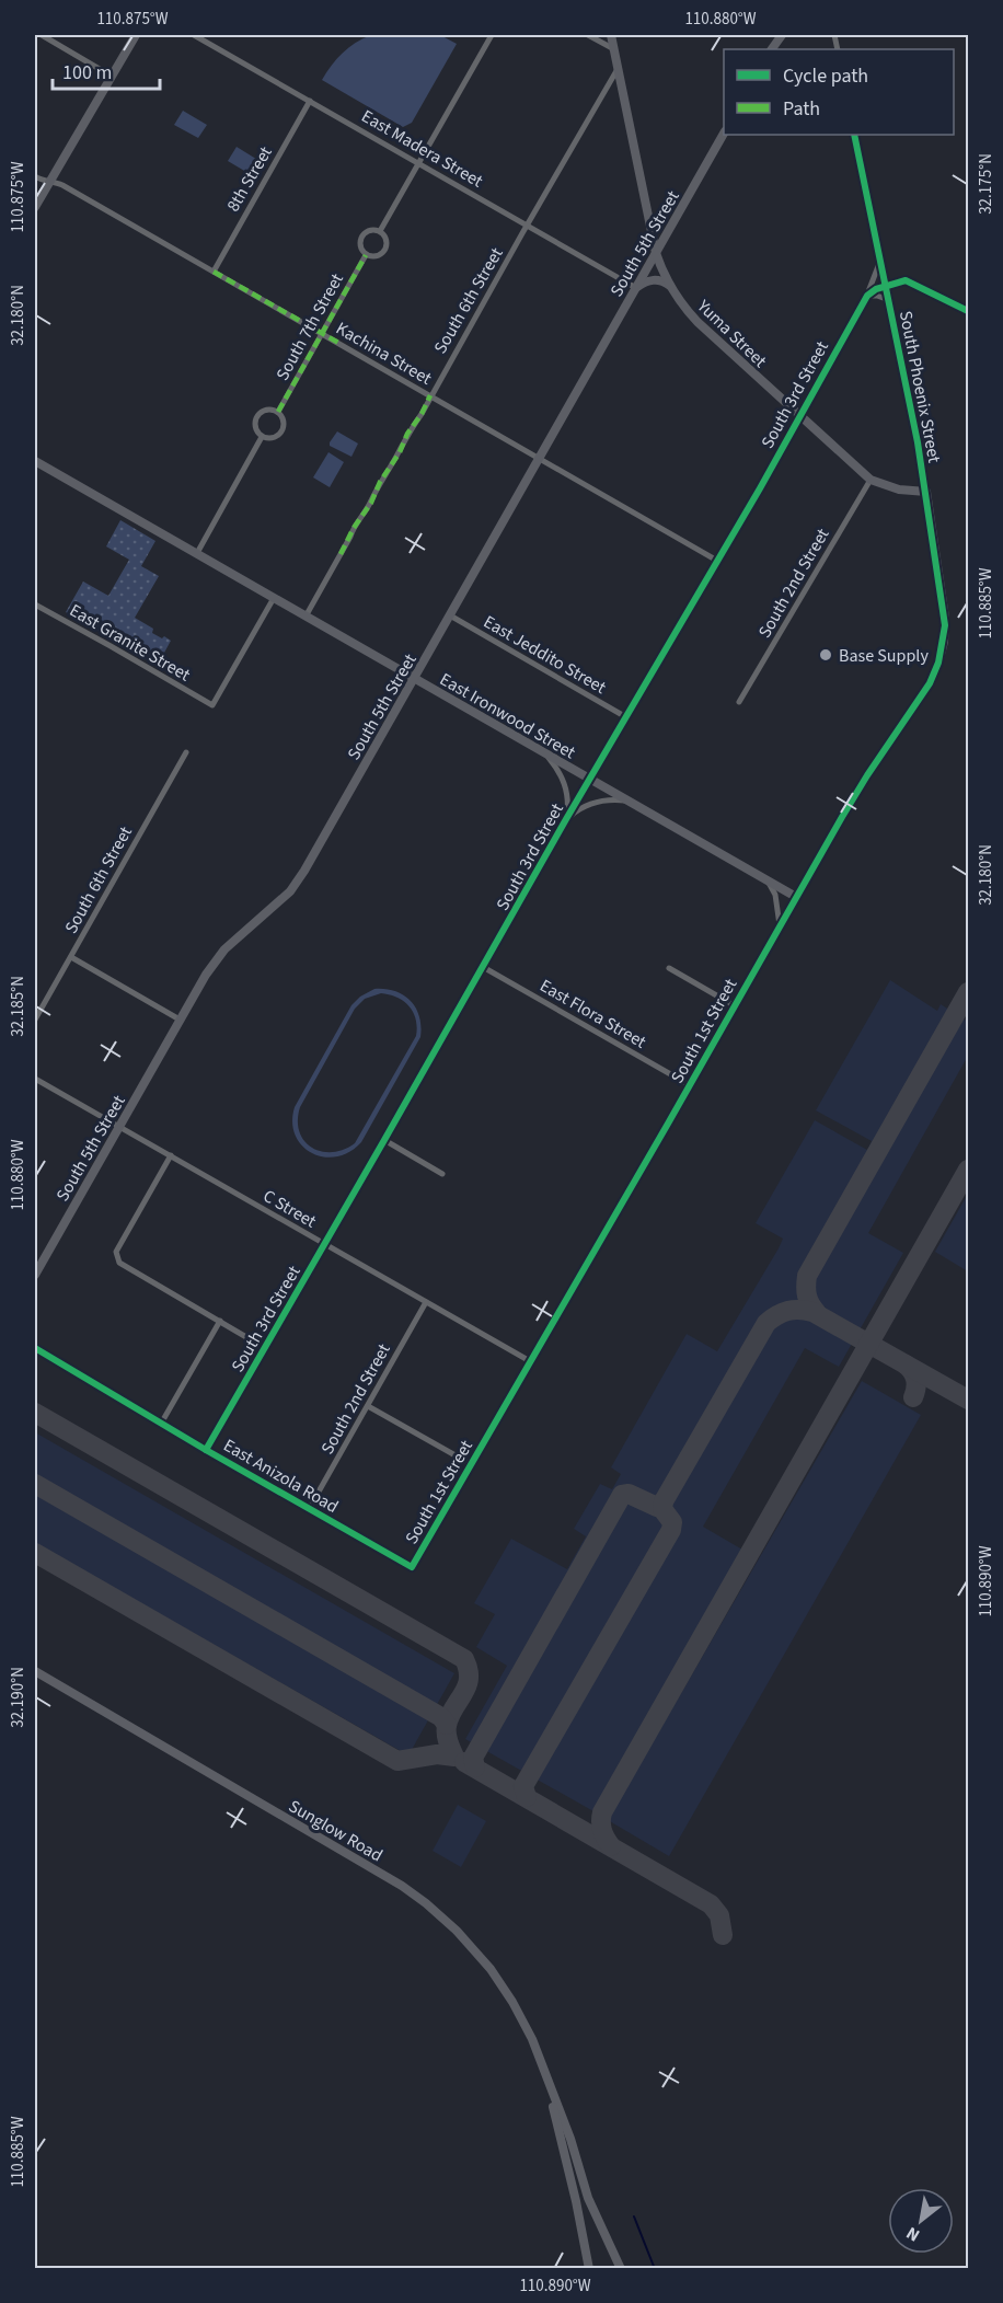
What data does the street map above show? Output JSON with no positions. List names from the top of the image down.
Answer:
{
  "streets": {
    "street": [
      "East Madera Street",
      "8th Street",
      "South 5th Street",
      "South 6th Street",
      "South 7th Street",
      "Yuma Street",
      "Kachina Street",
      "South Phoenix Street",
      "South 3rd Street",
      "South 2nd Street",
      "East Granite Street",
      "East Jeddito Street",
      "East Ironwood Street",
      "East Flora Street",
      "South 1st Street",
      "C Street",
      "East Anizola Road",
      "Sunglow Road"
    ]
  },
  "crossings": [
    ["East Madera Street", "8th Street"],
    ["East Madera Street", "South 5th Street"],
    ["East Madera Street", "South 6th Street"],
    ["East Madera Street", "South 7th Street"],
    ["8th Street", "Kachina Street"],
    ["South 5th Street", "Yuma Street"],
    ["South 5th Street", "Kachina Street"],
    ["South 5th Street", "East Jeddito Street"],
    ["South 5th Street", "East Ironwood Street"],
    ["South 5th Street", "C Street"],
    ["South 6th Street", "Yuma Street"],
    ["South 6th Street", "Kachina Street"],
    ["South 6th Street", "East Ironwood Street"],
    ["South 7th Street", "Kachina Street"],
    ["South 7th Street", "East Ironwood Street"],
    ["Yuma Street", "South Phoenix Street"],
    ["Yuma Street", "South 3rd Street"],
    ["Yuma Street", "South 2nd Street"],
    ["Yuma Street", "South 1st Street"],
    ["Kachina Street", "South 3rd Street"],
    ["South Phoenix Street", "South 3rd Street"],
    ["South Phoenix Street", "South 1st Street"],
    ["South 3rd Street", "East Jeddito Street"],
    ["South 3rd Street", "East Ironwood Street"],
    ["South 3rd Street", "East Flora Street"],
    ["South 3rd Street", "C Street"],
    ["South 3rd Street", "East Anizola Road"],
    ["South 2nd Street", "C Street"],
    ["South 2nd Street", "East Anizola Road"],
    ["East Granite Street", "East Ironwood Street"],
    ["East Ironwood Street", "South 1st Street"],
    ["East Flora Street", "South 1st Street"],
    ["South 1st Street", "C Street"],
    ["South 1st Street", "East Anizola Road"]
  ],
  "places": ["Base Supply"],
  "legend": ["Cycle path", "Path"],
  "scale_bar": "100 m",
  "north": "bottom left",
  "coordinates": [
    "110.875°W",
    "110.880°W",
    "32.175°N",
    "32.180°N",
    "110.885°W",
    "32.185°N",
    "110.890°W",
    "32.190°N"
  ]
}
